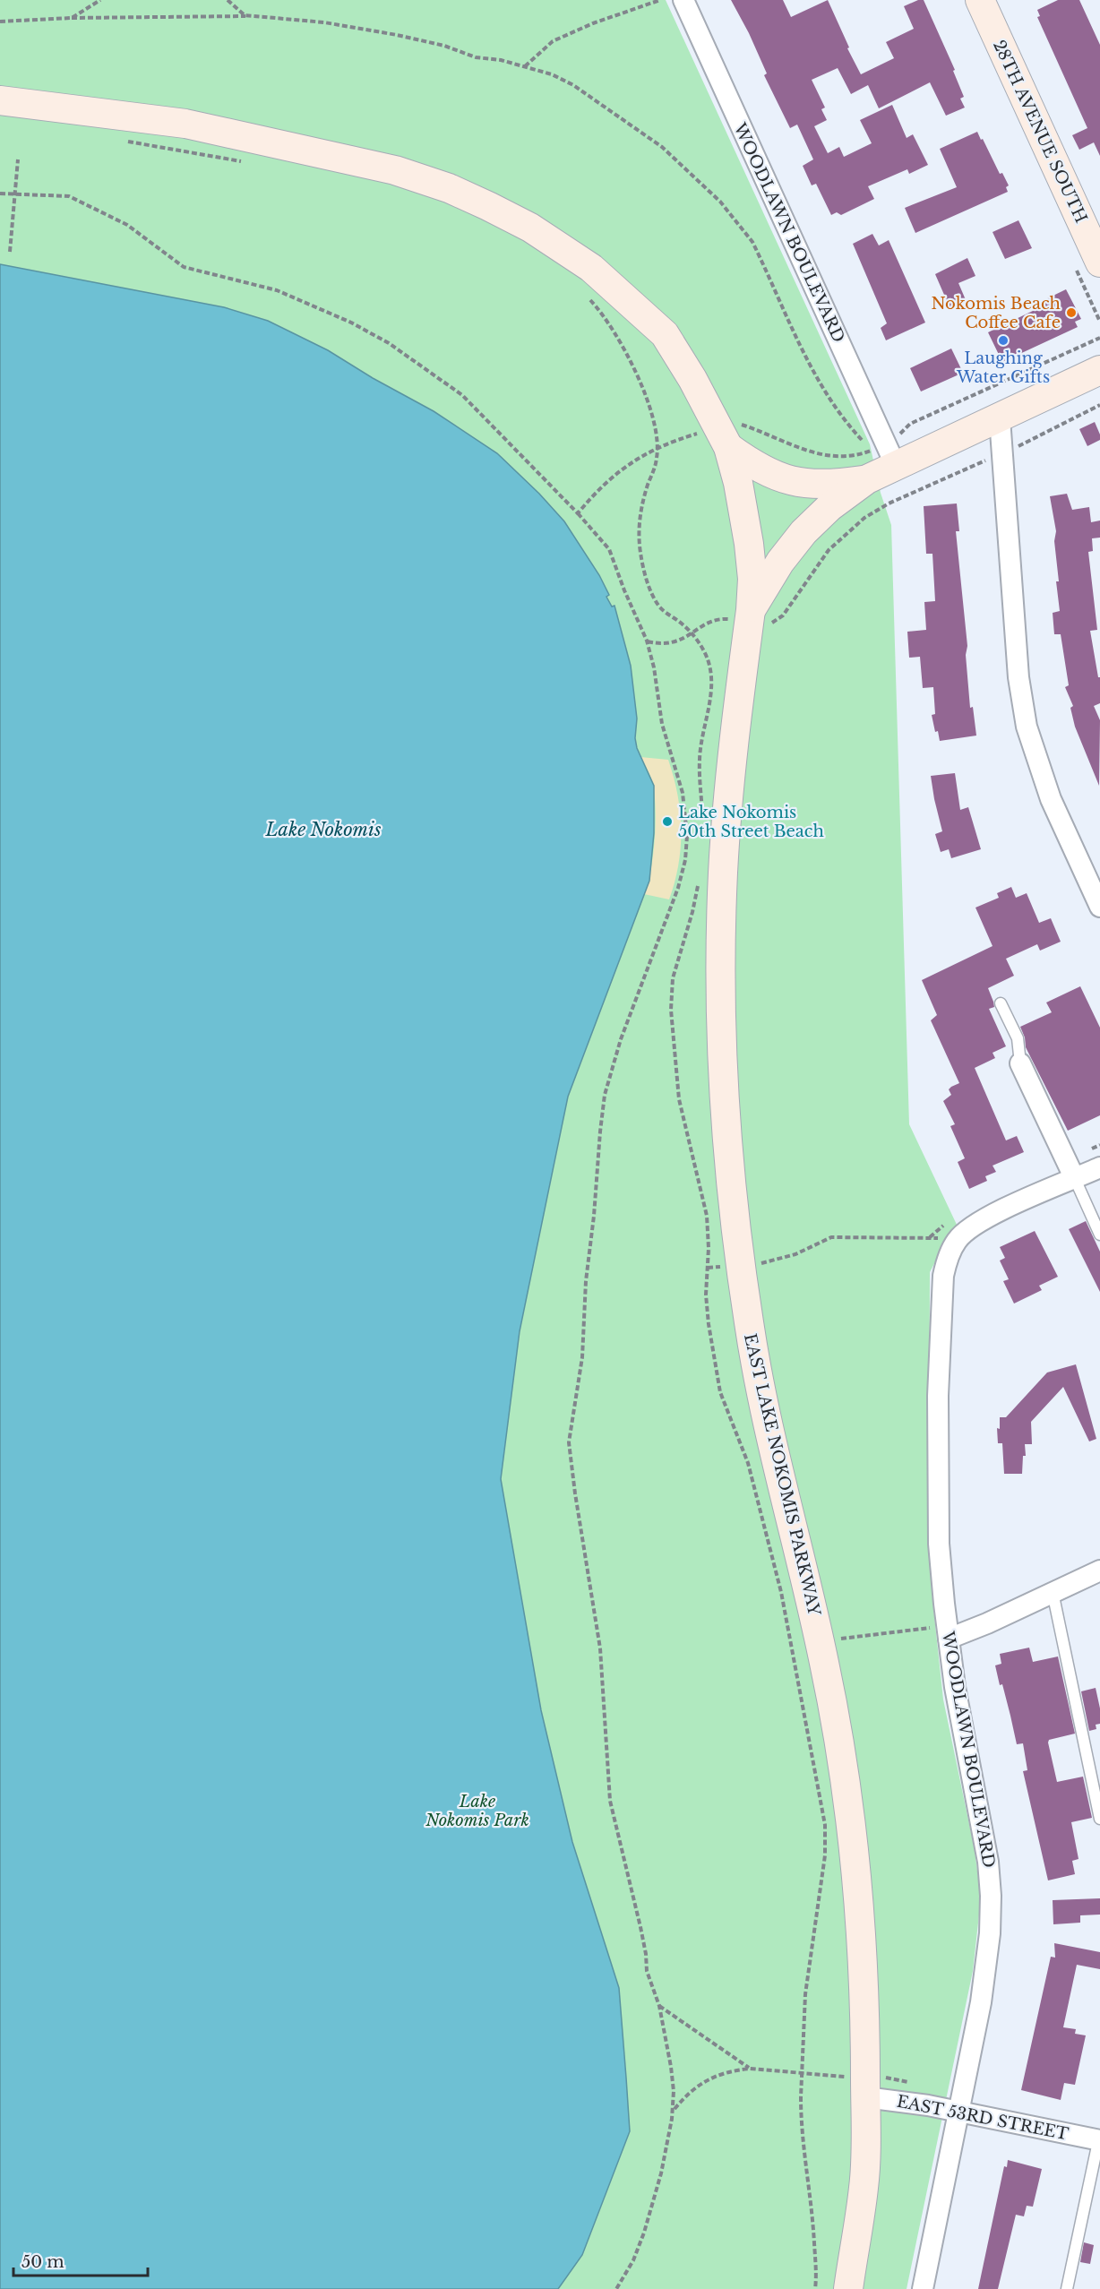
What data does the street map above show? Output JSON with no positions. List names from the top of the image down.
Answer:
{
  "streets": {
    "street": [
      "28TH AVENUE SOUTH",
      "WOODLAWN BOULEVARD",
      "EAST LAKE NOKOMIS PARKWAY",
      "EAST 53RD STREET"
    ]
  },
  "crossings": [
    ["WOODLAWN BOULEVARD", "EAST 53RD STREET"],
    ["EAST LAKE NOKOMIS PARKWAY", "EAST 53RD STREET"]
  ],
  "water": ["Lake Nokomis"],
  "parks": ["Lake Nokomis Park"],
  "places": ["Nokomis Beach Coffee Cafe", "Laughing Water Gifts", "Lake Nokomis 50th Street Beach"],
  "scale_bar": "50 m"
}
